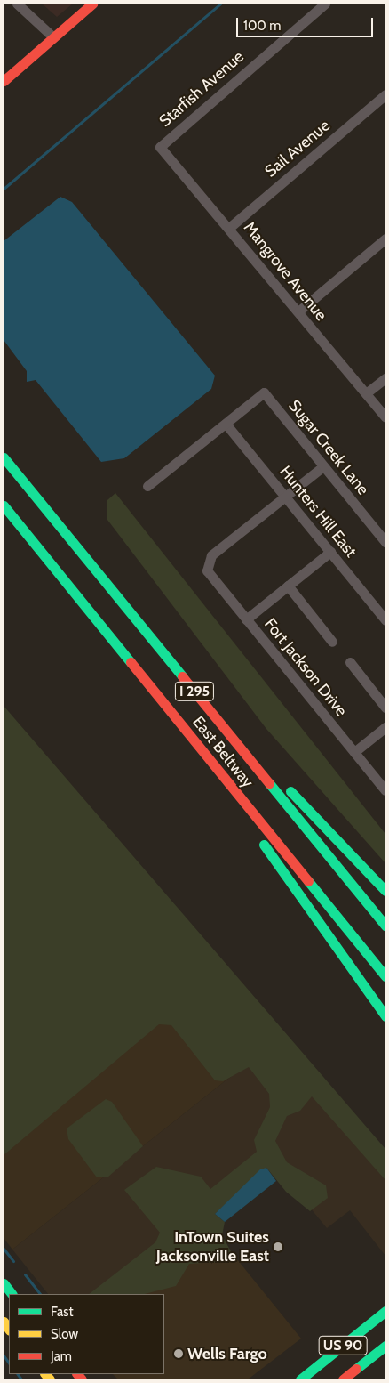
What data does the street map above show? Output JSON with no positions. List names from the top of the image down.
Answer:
{
  "streets": {
    "main road": ["I 295", "East Beltway", "US 90"],
    "street": [
      "Starfish Avenue",
      "Sail Avenue",
      "Mangrove Avenue",
      "Sugar Creek Lane",
      "Hunters Hill East",
      "Fort Jackson Drive"
    ]
  },
  "crossings": [
    ["Starfish Avenue", "Mangrove Avenue"],
    ["Sail Avenue", "Mangrove Avenue"],
    ["Sugar Creek Lane", "Hunters Hill East"],
    ["Hunters Hill East", "Fort Jackson Drive"]
  ],
  "places": ["InTown Suites Jacksonville East", "Wells Fargo"],
  "legend": ["Fast", "Slow", "Jam"],
  "scale_bar": "100 m"
}
